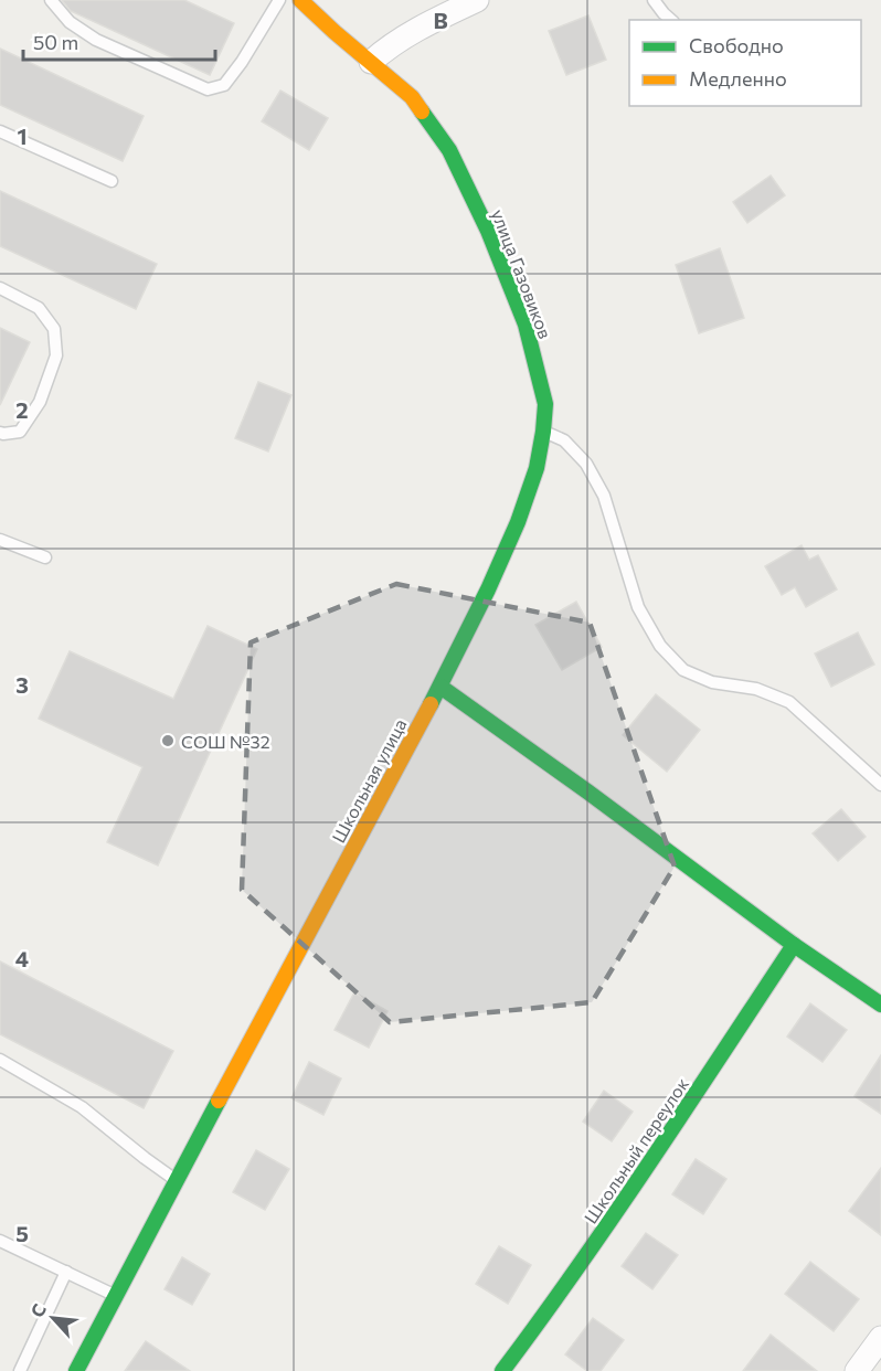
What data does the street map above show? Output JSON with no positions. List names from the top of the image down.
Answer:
{
  "streets": {
    "street": ["улица Газовиков", "Школьная улица", "Школьный переулок"]
  },
  "crossings": [
    ["улица Газовиков", "Школьная улица"]
  ],
  "places": ["СОШ №32"],
  "legend": ["Свободно", "Медленно"],
  "scale_bar": "50 m",
  "north": "top left",
  "grid": {
    "columns": ["B"],
    "rows": [
      "1",
      "2",
      "3",
      "4",
      "5"
    ]
  }
}
